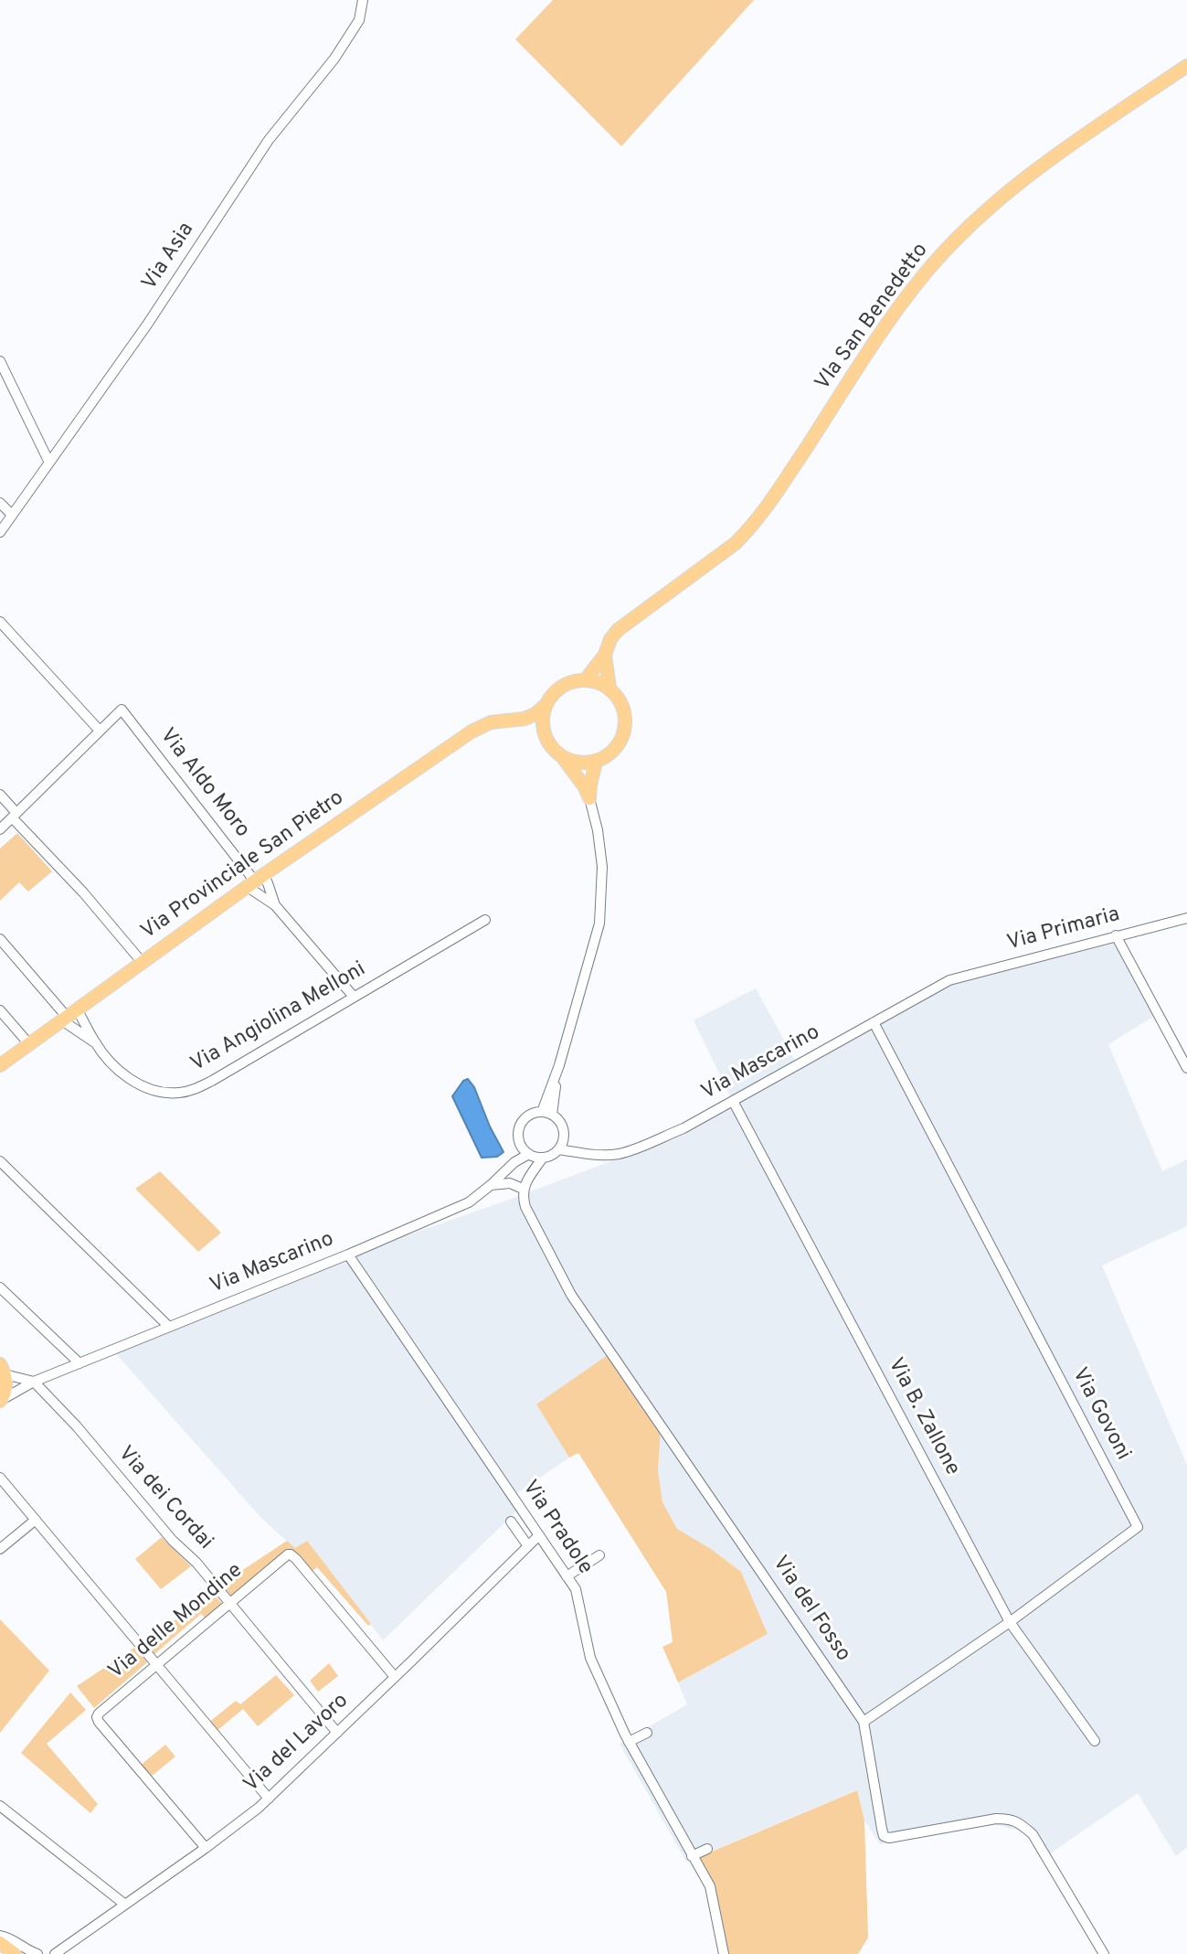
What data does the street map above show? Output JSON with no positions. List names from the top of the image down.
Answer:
{
  "streets": {
    "main road": ["VIa San Benedetto", "Via Provinciale San Pietro"],
    "street": [
      "Via Asia",
      "Via Aldo Moro",
      "Via Primaria",
      "Via Angiolina Melloni",
      "Via Mascarino",
      "Via Govoni",
      "Via B. Zallone",
      "Via dei Cordai",
      "Via Pradole",
      "Via del Fosso",
      "Via delle Mondine",
      "Via del Lavoro"
    ]
  },
  "crossings": [
    ["Via Aldo Moro", "Via Provinciale San Pietro"],
    ["Via Provinciale San Pietro", "Via Angiolina Melloni"],
    ["Via Primaria", "Via Mascarino"],
    ["Via Mascarino", "Via Govoni"],
    ["Via Mascarino", "Via B. Zallone"],
    ["Via Mascarino", "Via dei Cordai"],
    ["Via Mascarino", "Via Pradole"],
    ["Via Govoni", "Via B. Zallone"],
    ["Via Govoni", "Via del Fosso"],
    ["Via dei Cordai", "Via delle Mondine"],
    ["Via dei Cordai", "Via del Lavoro"],
    ["Via Pradole", "Via del Lavoro"],
    ["Via delle Mondine", "Via del Lavoro"]
  ]
}
